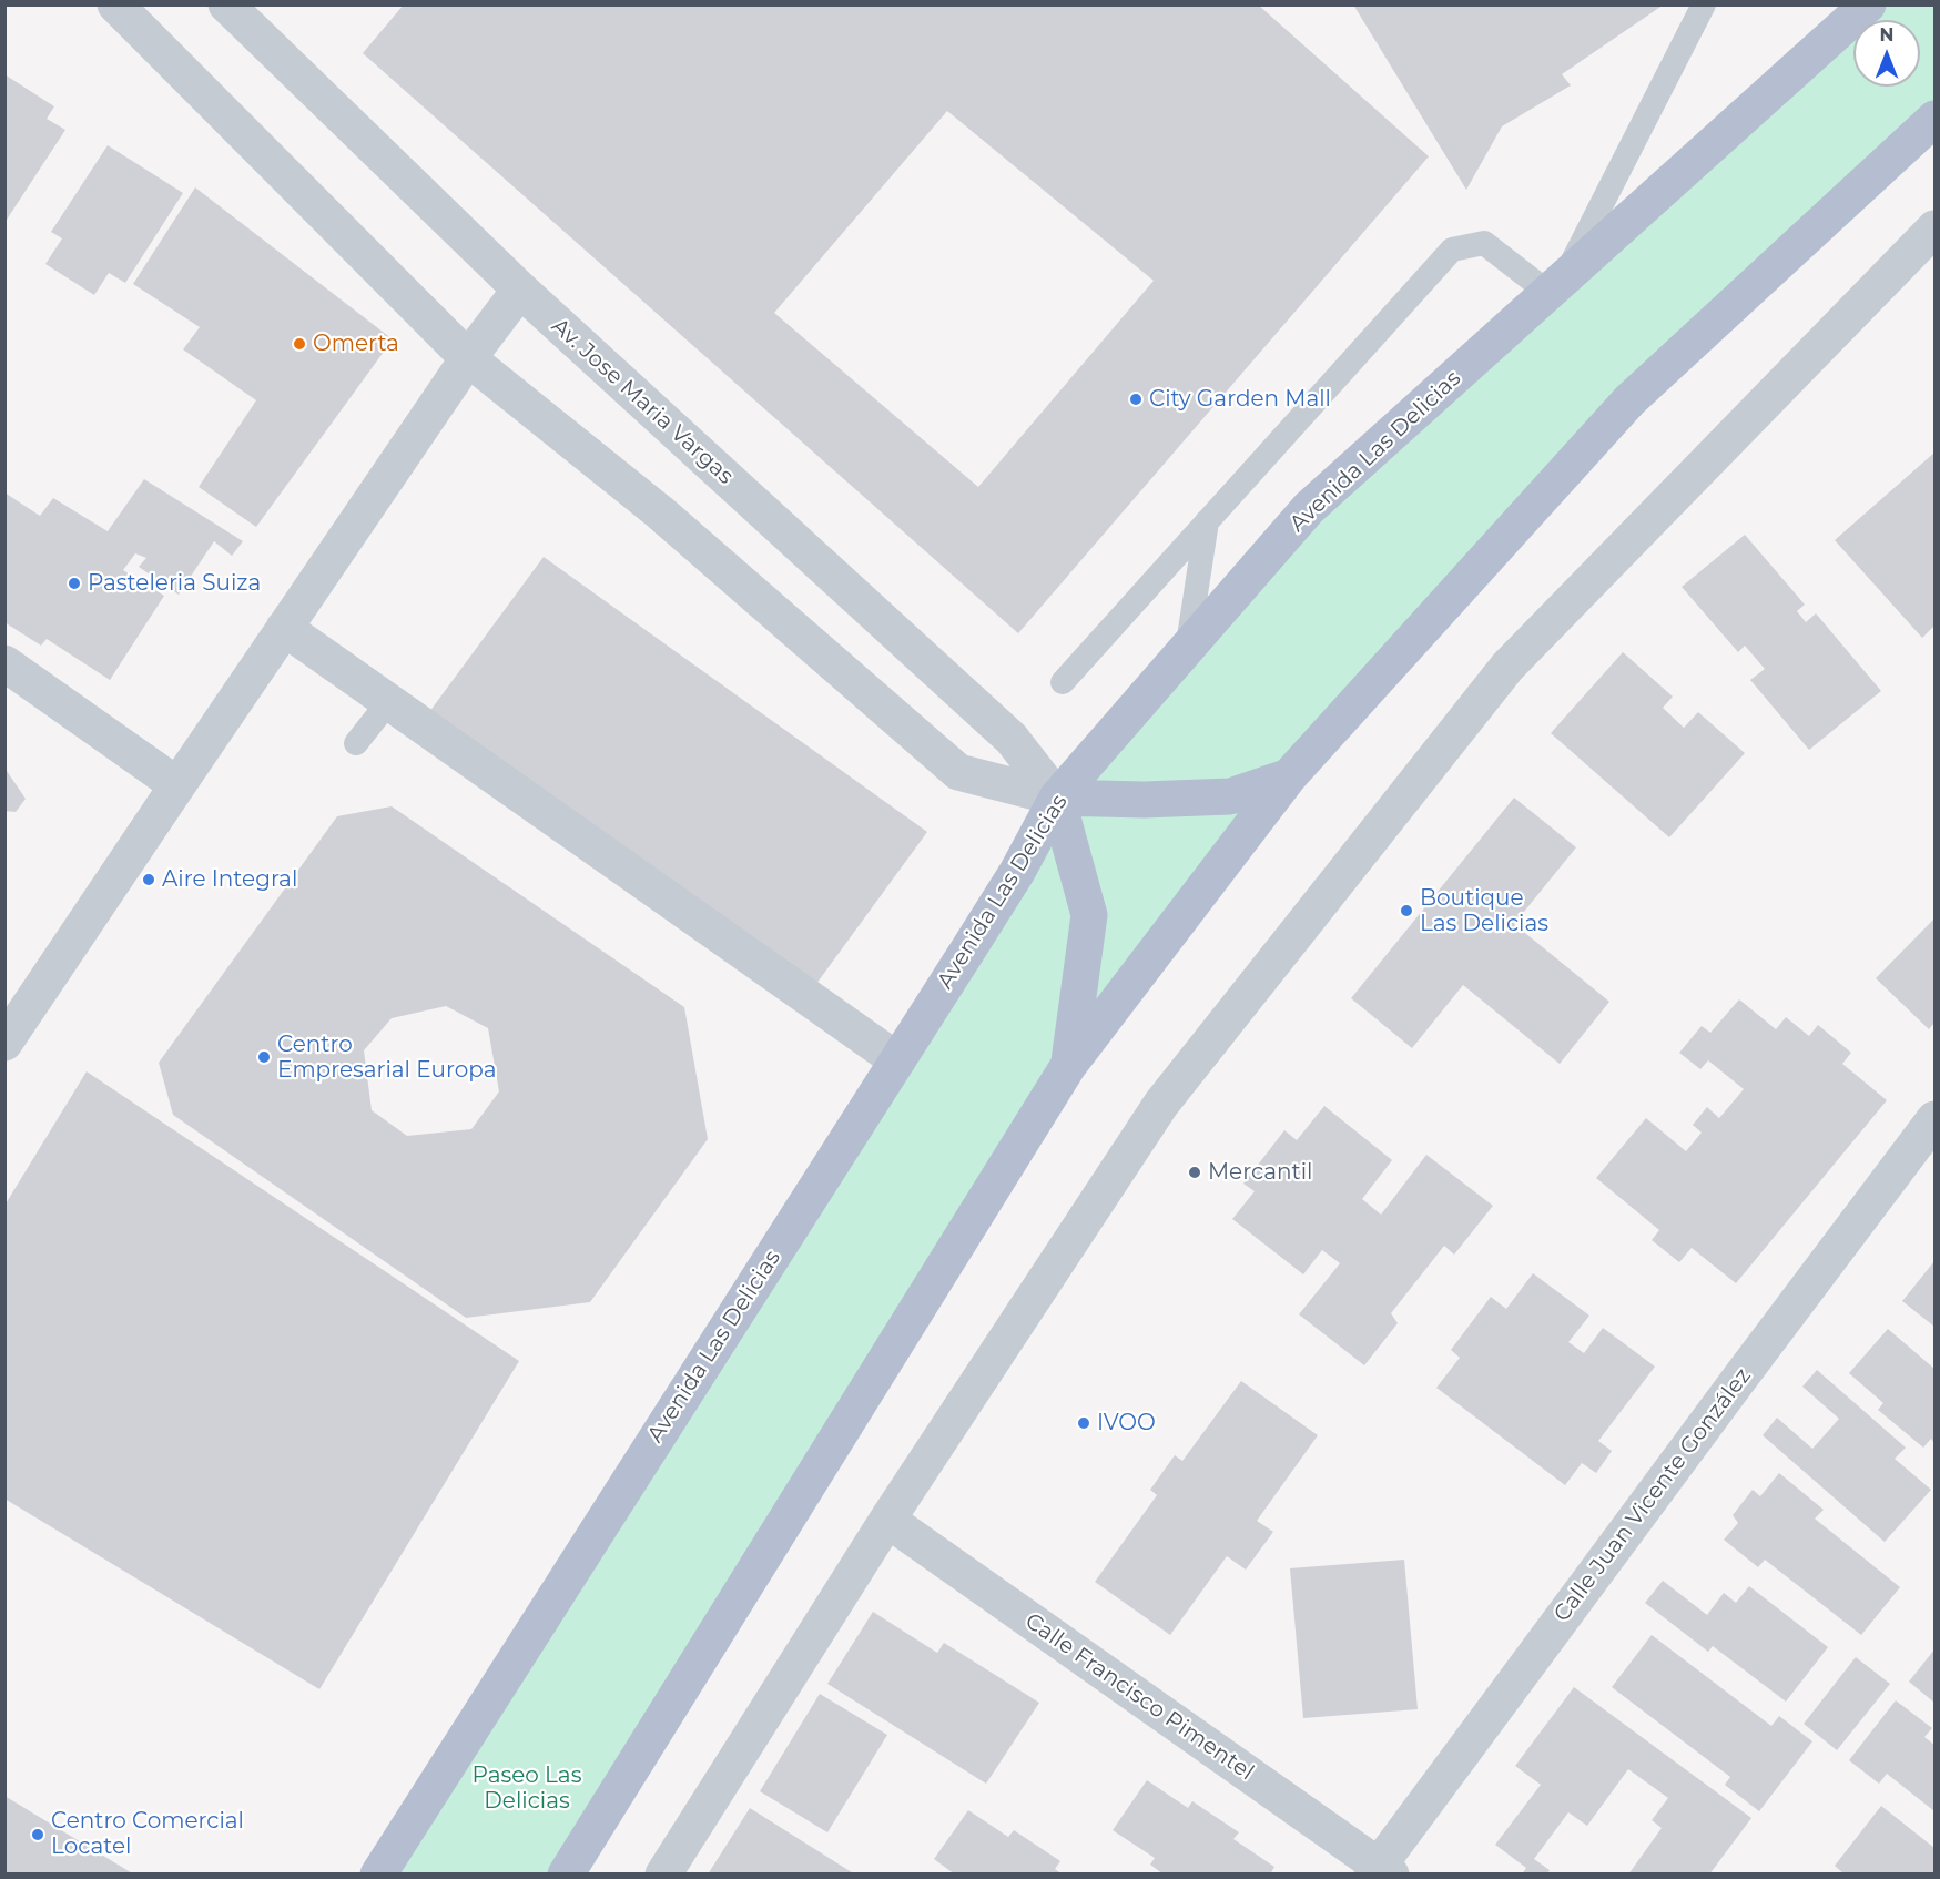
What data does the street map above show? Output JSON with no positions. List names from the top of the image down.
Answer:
{
  "streets": {
    "main road": ["Avenida Las Delicias"],
    "street": ["Av. Jose Maria Vargas", "Calle Juan Vicente González", "Calle Francisco Pimentel"]
  },
  "crossings": [
    ["Av. Jose Maria Vargas", "Avenida Las Delicias"],
    ["Calle Juan Vicente González", "Calle Francisco Pimentel"]
  ],
  "parks": ["Paseo Las Delicias"],
  "places": [
    "Omerta",
    "City Garden Mall",
    "Pasteleria Suiza",
    "Aire Integral",
    "Boutique Las Delicias",
    "Centro Empresarial Europa",
    "Mercantil",
    "IVOO",
    "Centro Comercial Locatel"
  ],
  "north": "top"
}
